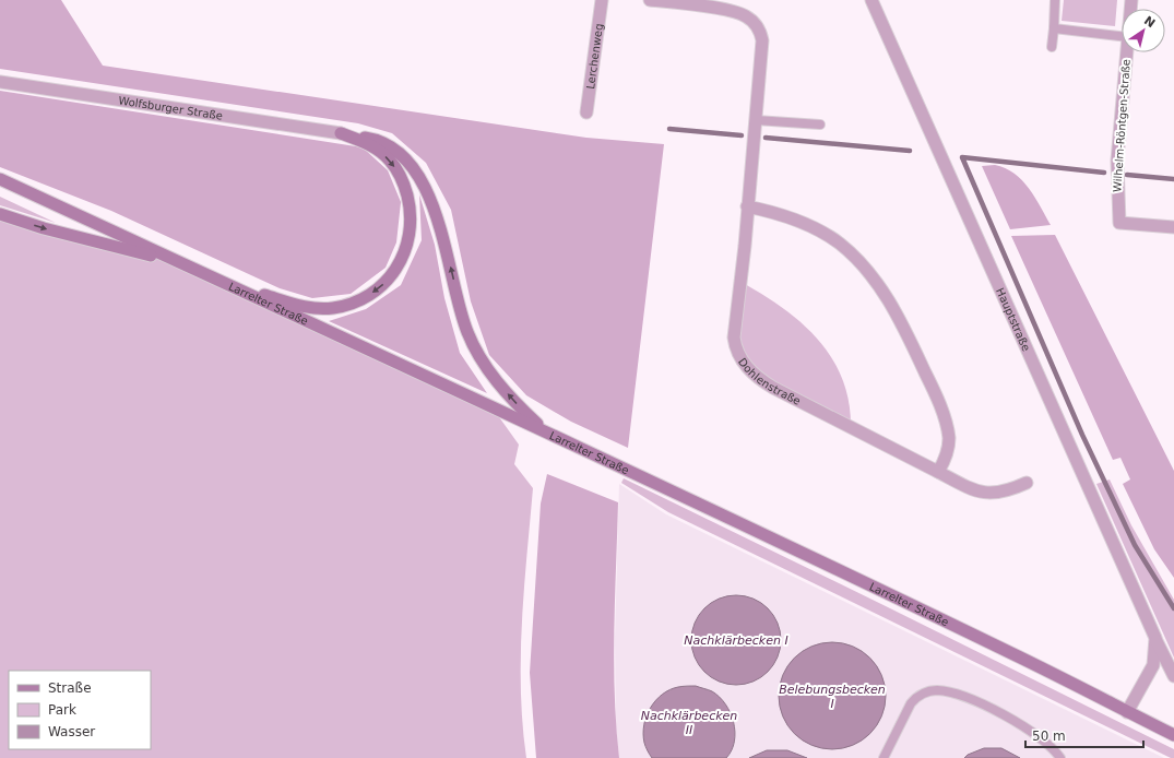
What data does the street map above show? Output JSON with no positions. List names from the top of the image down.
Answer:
{
  "streets": {
    "main road": ["Larrelter Straße"],
    "street": [
      "Lerchenweg",
      "Wolfsburger Straße",
      "Wilhelm-Röntgen-Straße",
      "Hauptstraße",
      "Dohlenstraße"
    ]
  },
  "crossings": [
    ["Larrelter Straße", "Hauptstraße"]
  ],
  "water": ["Nachklärbecken I", "Belebungsbecken I", "Nachklärbecken II"],
  "legend": ["Straße", "Park", "Wasser"],
  "scale_bar": "50 m",
  "north": "top right"
}
